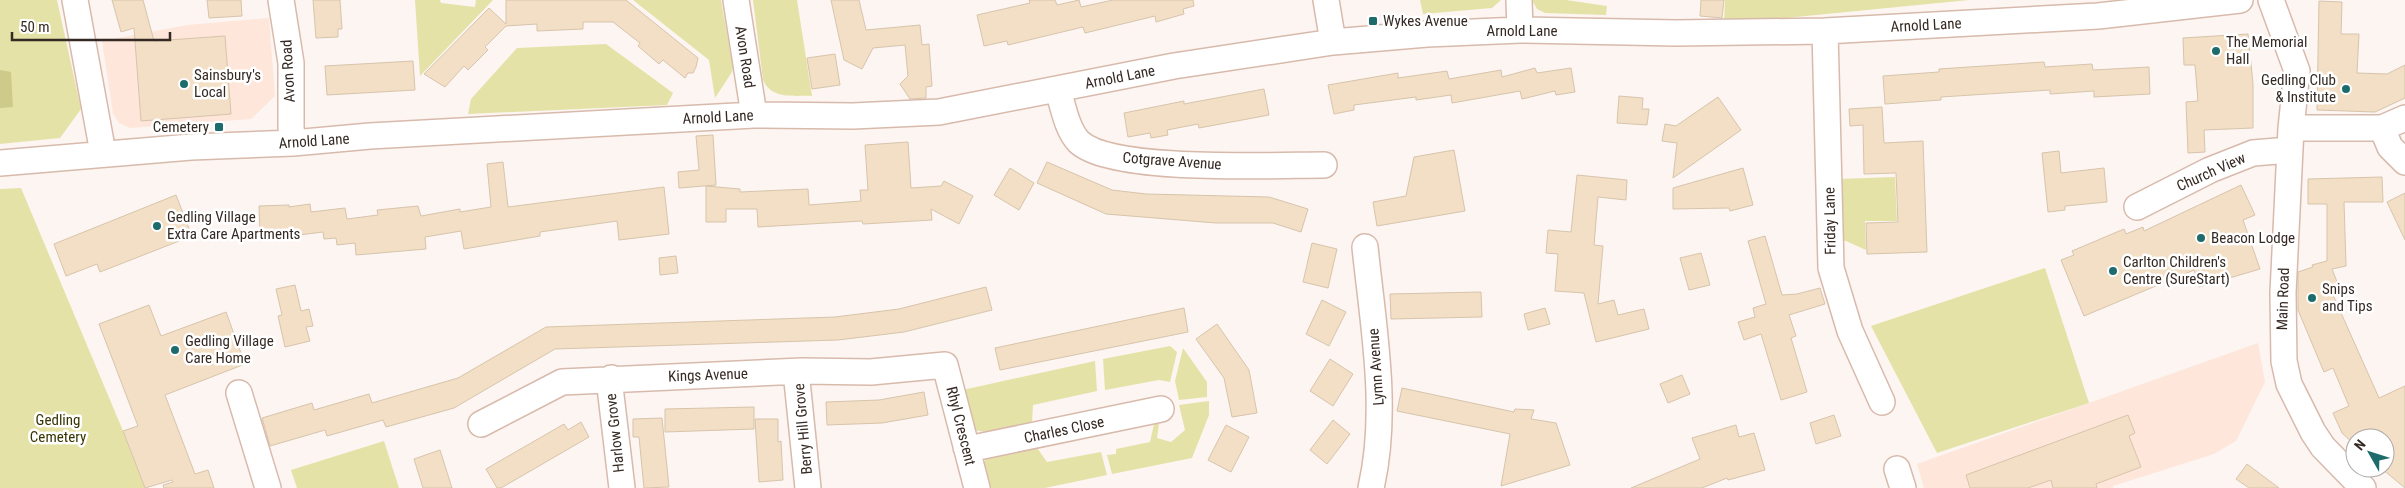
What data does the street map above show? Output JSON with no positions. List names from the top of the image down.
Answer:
{
  "streets": {
    "street": [
      "Arnold Lane",
      "Avon Road",
      "Cotgrave Avenue",
      "Church View",
      "Friday Lane",
      "Main Road",
      "Lymn Avenue",
      "Kings Avenue",
      "Rhyl Crescent",
      "Berry Hill Grove",
      "Charles Close",
      "Harlow Grove"
    ]
  },
  "crossings": [
    ["Arnold Lane", "Avon Road"],
    ["Arnold Lane", "Cotgrave Avenue"],
    ["Arnold Lane", "Friday Lane"],
    ["Church View", "Main Road"],
    ["Kings Avenue", "Rhyl Crescent"],
    ["Kings Avenue", "Berry Hill Grove"],
    ["Kings Avenue", "Harlow Grove"],
    ["Rhyl Crescent", "Charles Close"]
  ],
  "parks": ["Gedling Cemetery"],
  "places": {
    "transit": ["Wykes Avenue", "Cemetery"],
    "other": [
      "The Memorial Hall",
      "Sainsbury's Local",
      "Gedling Club & Institute",
      "Gedling Village Extra Care Apartments",
      "Beacon Lodge",
      "Carlton Children's Centre (SureStart)",
      "Snips and Tips",
      "Gedling Village Care Home"
    ]
  },
  "scale_bar": "50 m",
  "north": "top left"
}
